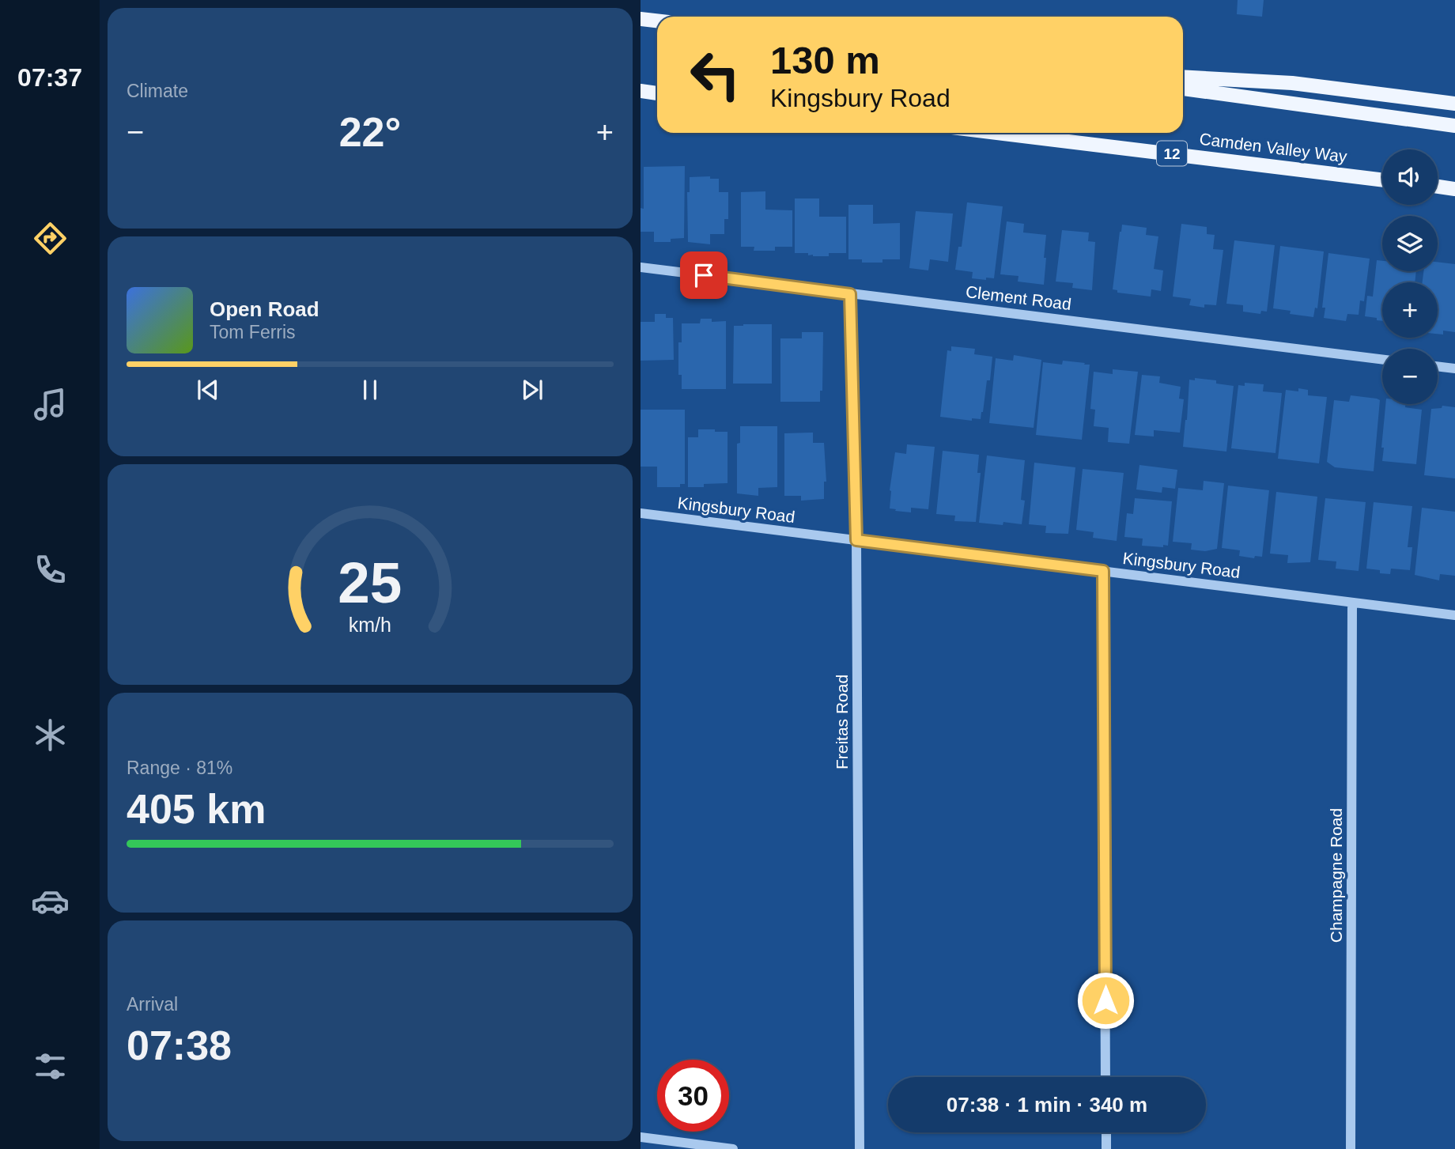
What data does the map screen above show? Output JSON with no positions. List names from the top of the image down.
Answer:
{
  "streets": {
    "main road": ["Camden Valley Way", "12"],
    "street": [
      "Clement Road",
      "Kingsbury Road",
      "Freitas Road",
      "Champagne Road"
    ]
  },
  "crossings": [
    ["Clement Road", "Freitas Road"],
    ["Kingsbury Road", "Freitas Road"],
    ["Kingsbury Road", "Champagne Road"]
  ],
  "page": {
    "tabs": "07:37",
    "tile": [
      "Climate",
      ["Range · 81%", "405 km"],
      ["Arrival", "07:38"]
    ],
    "turn": ["130 m", "Kingsbury Road"],
    "heat": ["−", "22°", "+"],
    "map_buttons": ["+", "−"],
    "song": ["Open Road", "Tom Ferris"],
    "limit": "30",
    "trip": "07:38 · 1 min · 340 m",
    "gauge": ["25", "km/h"]
  }
}
